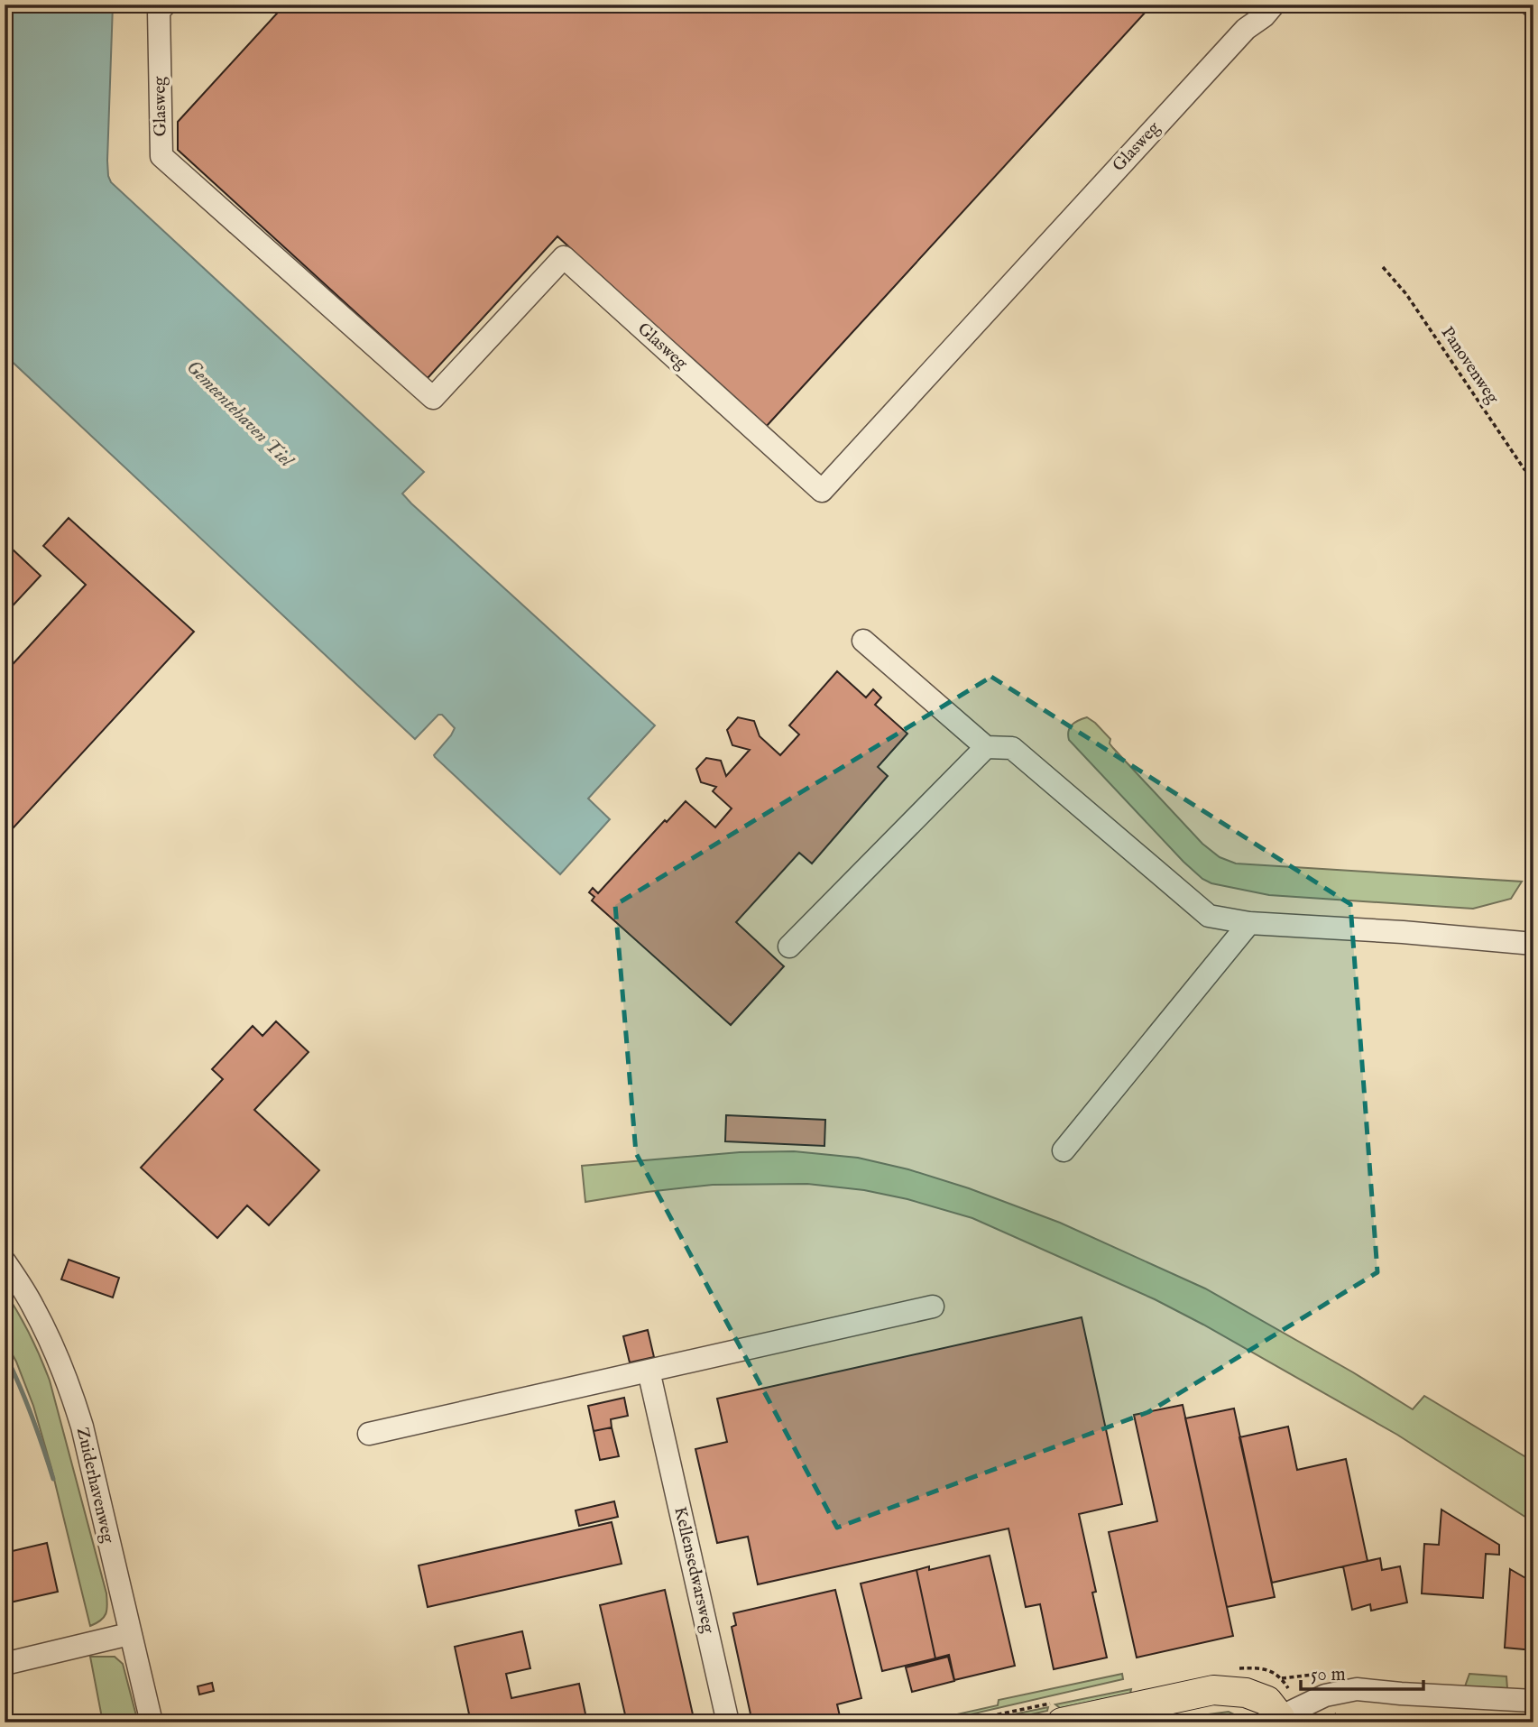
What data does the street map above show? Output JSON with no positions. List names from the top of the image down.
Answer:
{
  "streets": {
    "street": ["Glasweg", "Zuiderhavenweg", "Kellensedwarsweg"],
    "path": ["Panovenweg"]
  },
  "water": ["Gemeentehaven Tiel"],
  "scale_bar": "50 m"
}
